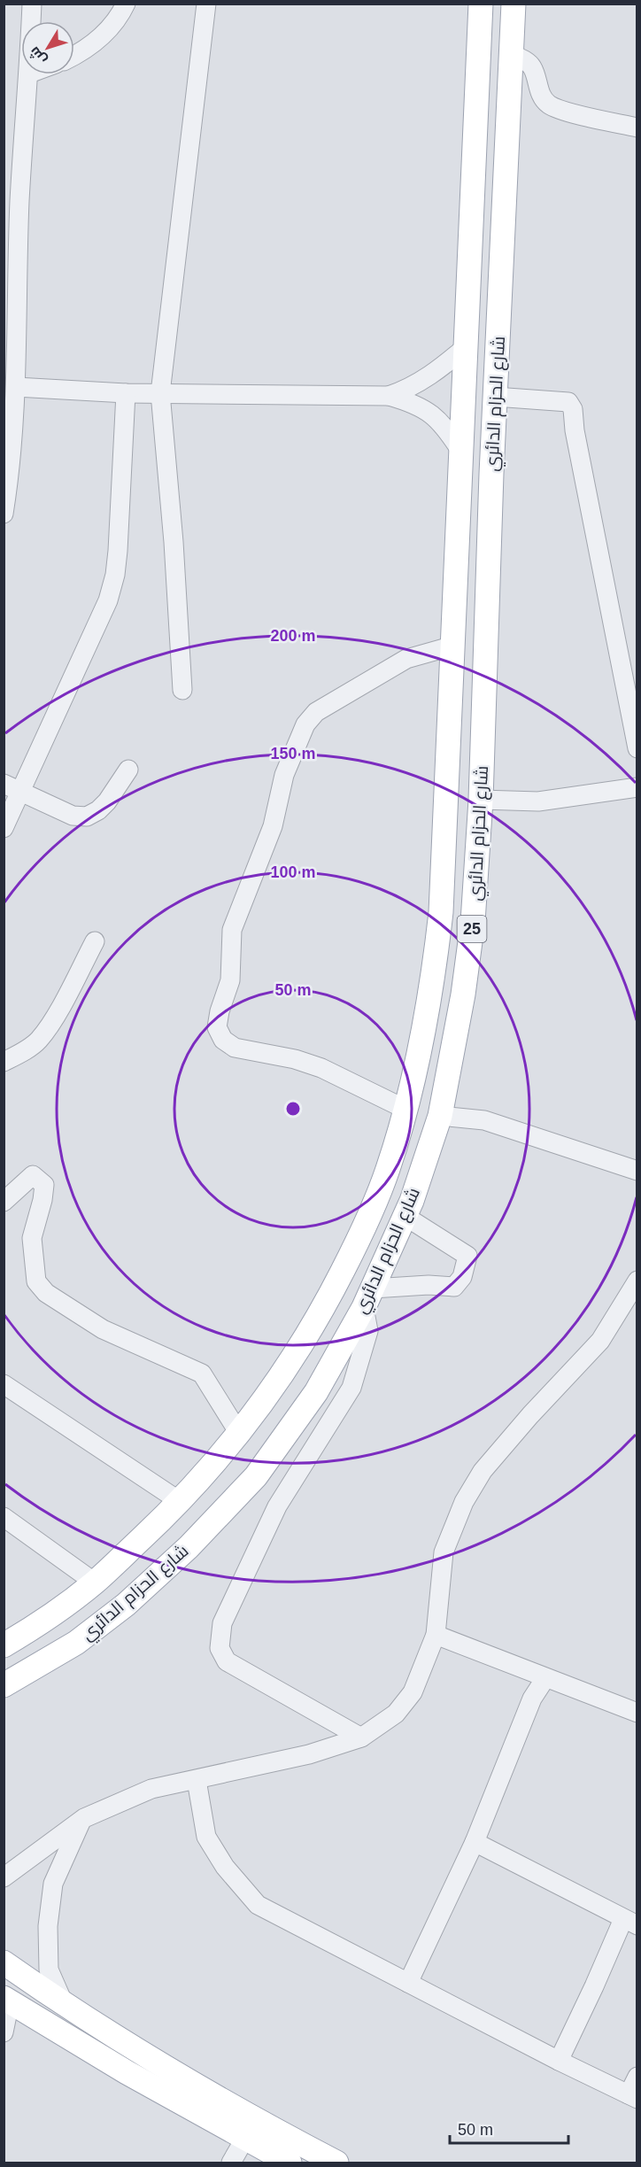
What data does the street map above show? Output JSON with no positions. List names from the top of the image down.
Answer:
{
  "streets": {
    "main road": ["شارع الحزام الدائري", "25"]
  },
  "scale_bar": "50 m",
  "north": "bottom left",
  "rings": [
    "200 m",
    "150 m",
    "100 m",
    "50 m"
  ]
}
